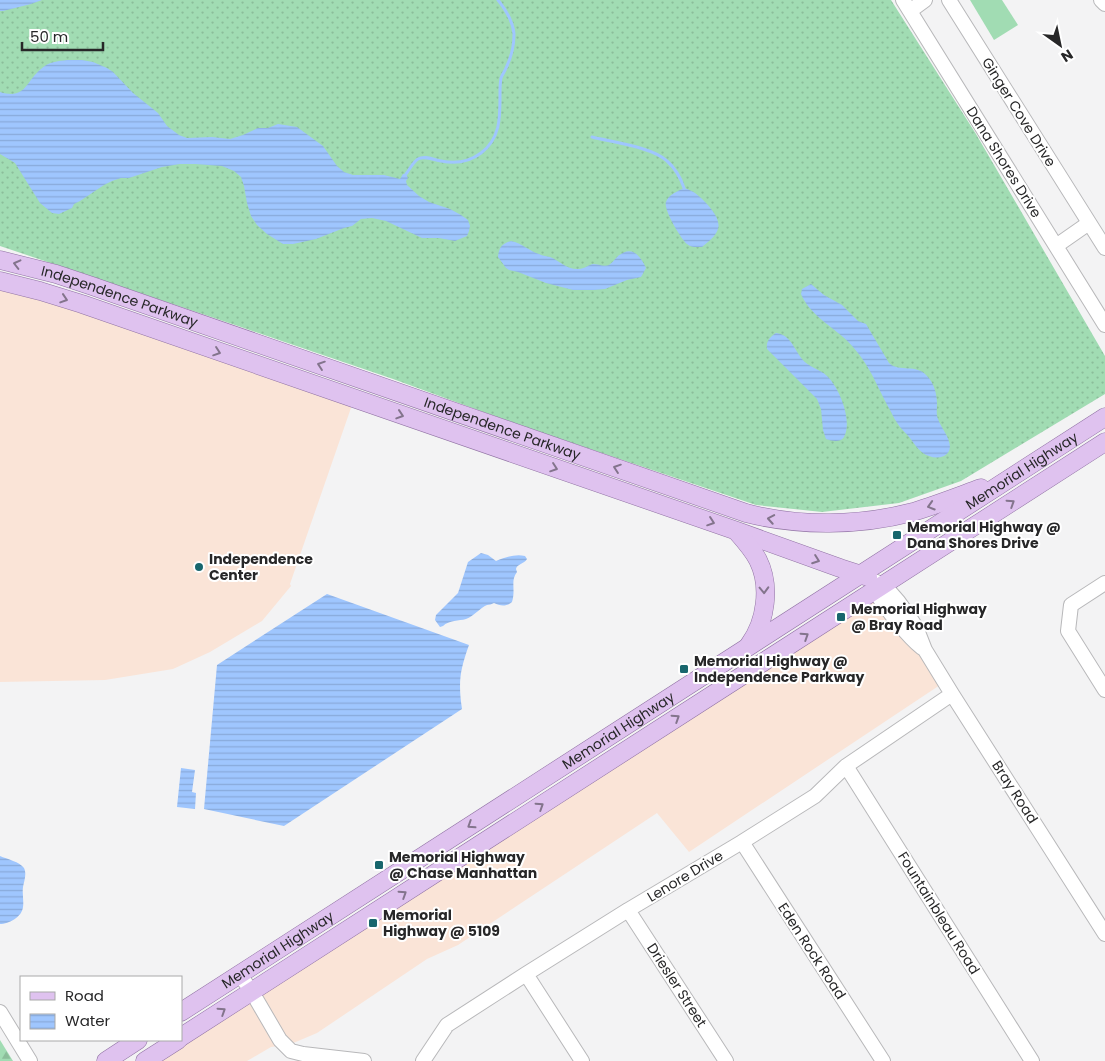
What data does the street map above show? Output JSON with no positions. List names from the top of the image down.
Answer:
{
  "streets": {
    "main road": ["Independence Parkway", "Memorial Highway"],
    "street": [
      "Ginger Cove Drive",
      "Dana Shores Drive",
      "Bray Road",
      "Lenore Drive",
      "Fountainbleau Road",
      "Eden Rock Road",
      "Driesler Street"
    ]
  },
  "crossings": [
    ["Independence Parkway", "Memorial Highway"],
    ["Independence Parkway", "Bray Road"],
    ["Memorial Highway", "Bray Road"],
    ["Bray Road", "Lenore Drive"],
    ["Lenore Drive", "Fountainbleau Road"],
    ["Lenore Drive", "Eden Rock Road"],
    ["Lenore Drive", "Driesler Street"]
  ],
  "places": {
    "transit": [
      "Memorial Highway @ Dana Shores Drive",
      "Memorial Highway @ Bray Road",
      "Memorial Highway @ Independence Parkway",
      "Memorial Highway @ Chase Manhattan",
      "Memorial Highway @ 5109"
    ],
    "other": ["Independence Center"]
  },
  "legend": ["Road", "Water"],
  "scale_bar": "50 m",
  "north": "bottom right"
}
